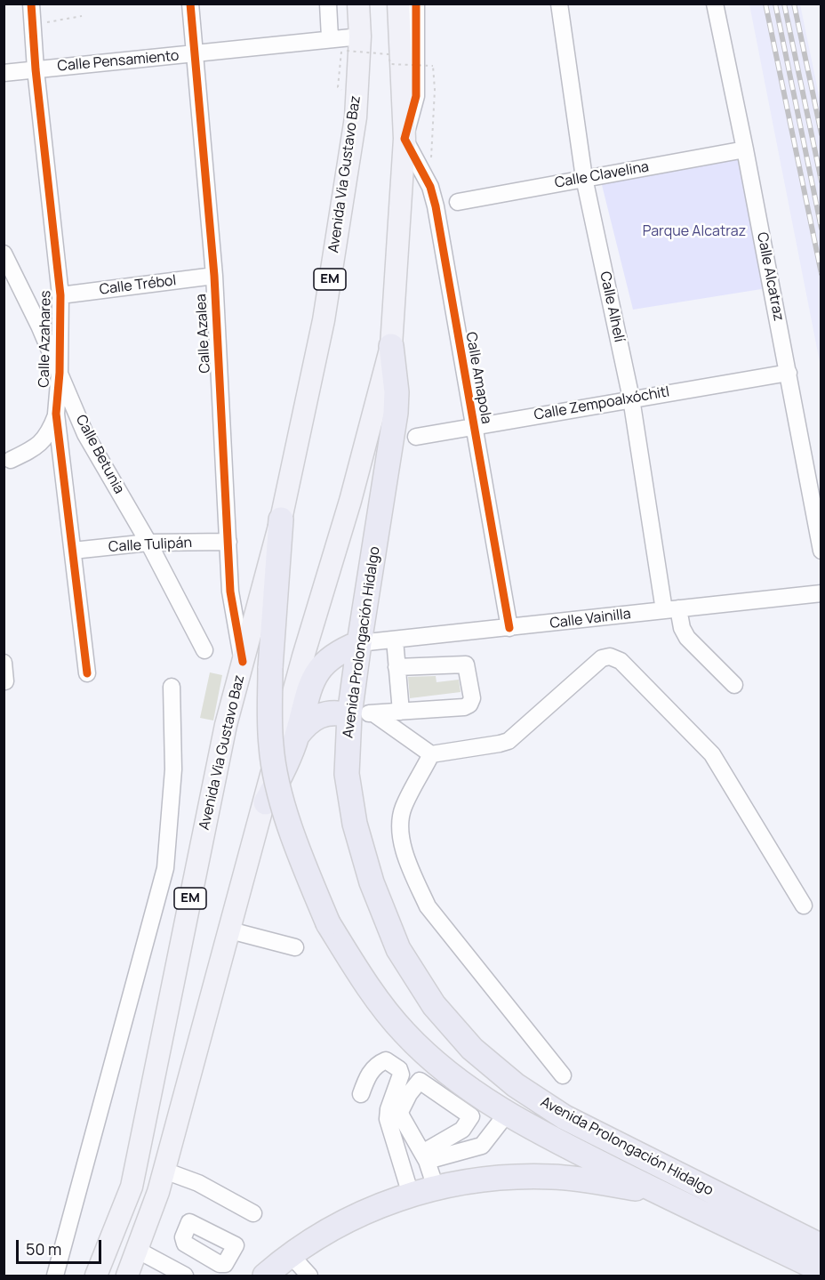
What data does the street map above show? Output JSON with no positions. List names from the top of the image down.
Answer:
{
  "streets": {
    "highway": ["Avenida Prolongación Hidalgo"],
    "main road": ["Avenida Via Gustavo Baz", "EM"],
    "street": [
      "Calle Pensamiento",
      "Calle Clavelina",
      "Calle Alcatraz",
      "Calle Trébol",
      "Calle Alhelí",
      "Calle Azalea",
      "Calle Azahares",
      "Calle Amapola",
      "Calle Zempoalxóchitl",
      "Calle Betunia",
      "Calle Tulipán",
      "Calle Vainilla"
    ]
  },
  "crossings": [
    ["Calle Pensamiento", "Avenida Via Gustavo Baz"],
    ["Calle Pensamiento", "EM"],
    ["Calle Pensamiento", "Calle Azalea"],
    ["Calle Pensamiento", "Calle Azahares"],
    ["Avenida Via Gustavo Baz", "EM"],
    ["Avenida Via Gustavo Baz", "Calle Azalea"],
    ["Avenida Via Gustavo Baz", "Avenida Prolongación Hidalgo"],
    ["Calle Clavelina", "Calle Alcatraz"],
    ["Calle Clavelina", "Calle Alhelí"],
    ["Calle Alcatraz", "Calle Zempoalxóchitl"],
    ["Calle Trébol", "Calle Azalea"],
    ["Calle Trébol", "Calle Azahares"],
    ["Calle Alhelí", "Calle Zempoalxóchitl"],
    ["Calle Alhelí", "Calle Vainilla"],
    ["Calle Azalea", "Calle Tulipán"],
    ["Calle Azahares", "Calle Betunia"],
    ["Calle Azahares", "Calle Tulipán"],
    ["Calle Amapola", "Calle Zempoalxóchitl"],
    ["Calle Amapola", "Calle Vainilla"],
    ["Calle Betunia", "Calle Tulipán"],
    ["Calle Vainilla", "Avenida Prolongación Hidalgo"]
  ],
  "parks": ["Parque Alcatraz"],
  "scale_bar": "50 m"
}
